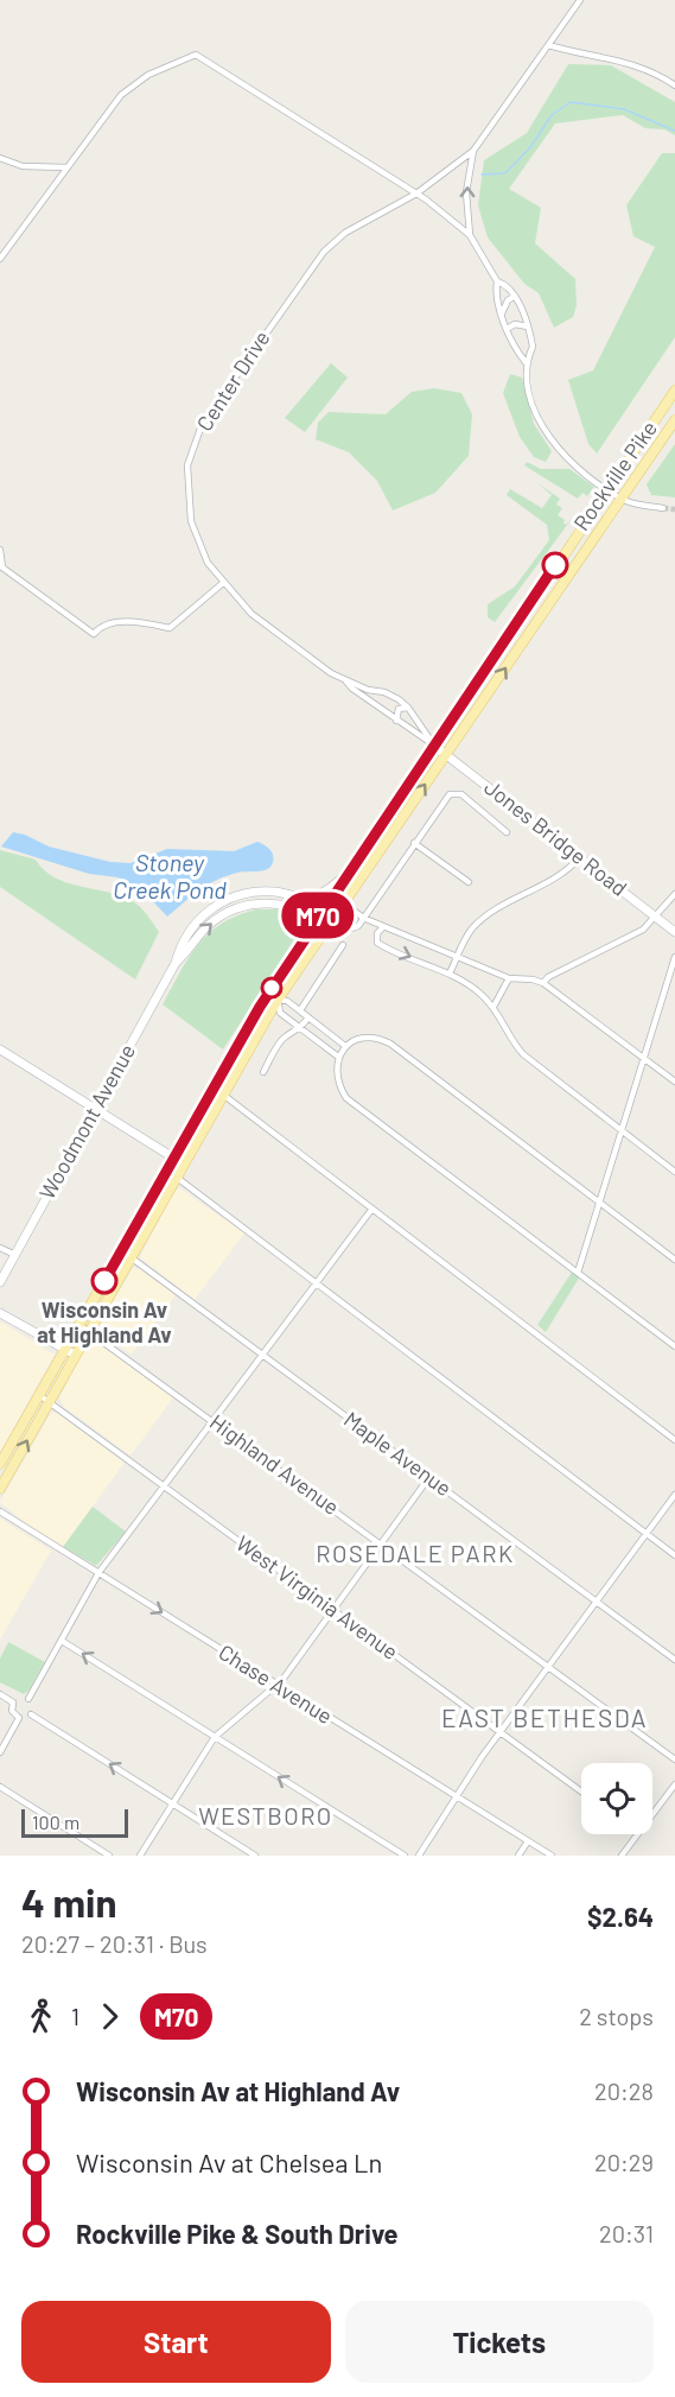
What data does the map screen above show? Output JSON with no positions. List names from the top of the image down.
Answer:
{
  "streets": {
    "main road": ["Rockville Pike"],
    "street": [
      "Center Drive",
      "Jones Bridge Road",
      "Woodmont Avenue",
      "Maple Avenue",
      "Highland Avenue",
      "West Virginia Avenue",
      "Chase Avenue"
    ]
  },
  "crossings": [
    ["Center Drive", "Rockville Pike"],
    ["Center Drive", "Jones Bridge Road"],
    ["Rockville Pike", "Jones Bridge Road"],
    ["Rockville Pike", "Woodmont Avenue"],
    ["Rockville Pike", "Maple Avenue"],
    ["Rockville Pike", "Highland Avenue"],
    ["Rockville Pike", "West Virginia Avenue"]
  ],
  "districts": ["ROSEDALE PARK", "EAST BETHESDA", "WESTBORO"],
  "water": ["Stoney Creek Pond"],
  "places": ["Wisconsin Av at Highland Av"],
  "lines": ["bus line M70"],
  "scale_bar": "100 m",
  "page": {
    "on_map": "M70",
    "scale": "100 m",
    "heading": ["4 min", "20:27 – 20:31 · Bus", "$2.64"],
    "legs": ["1", "M70", "2 stops"],
    "list": [
      {
        "name": "Wisconsin Av at Highland Av",
        "value": "20:28"
      },
      {
        "name": "Wisconsin Av at Chelsea Ln",
        "value": "20:29"
      },
      {
        "name": "Rockville Pike & South Drive",
        "value": "20:31"
      }
    ],
    "buttons": ["Start", "Tickets"]
  }
}
